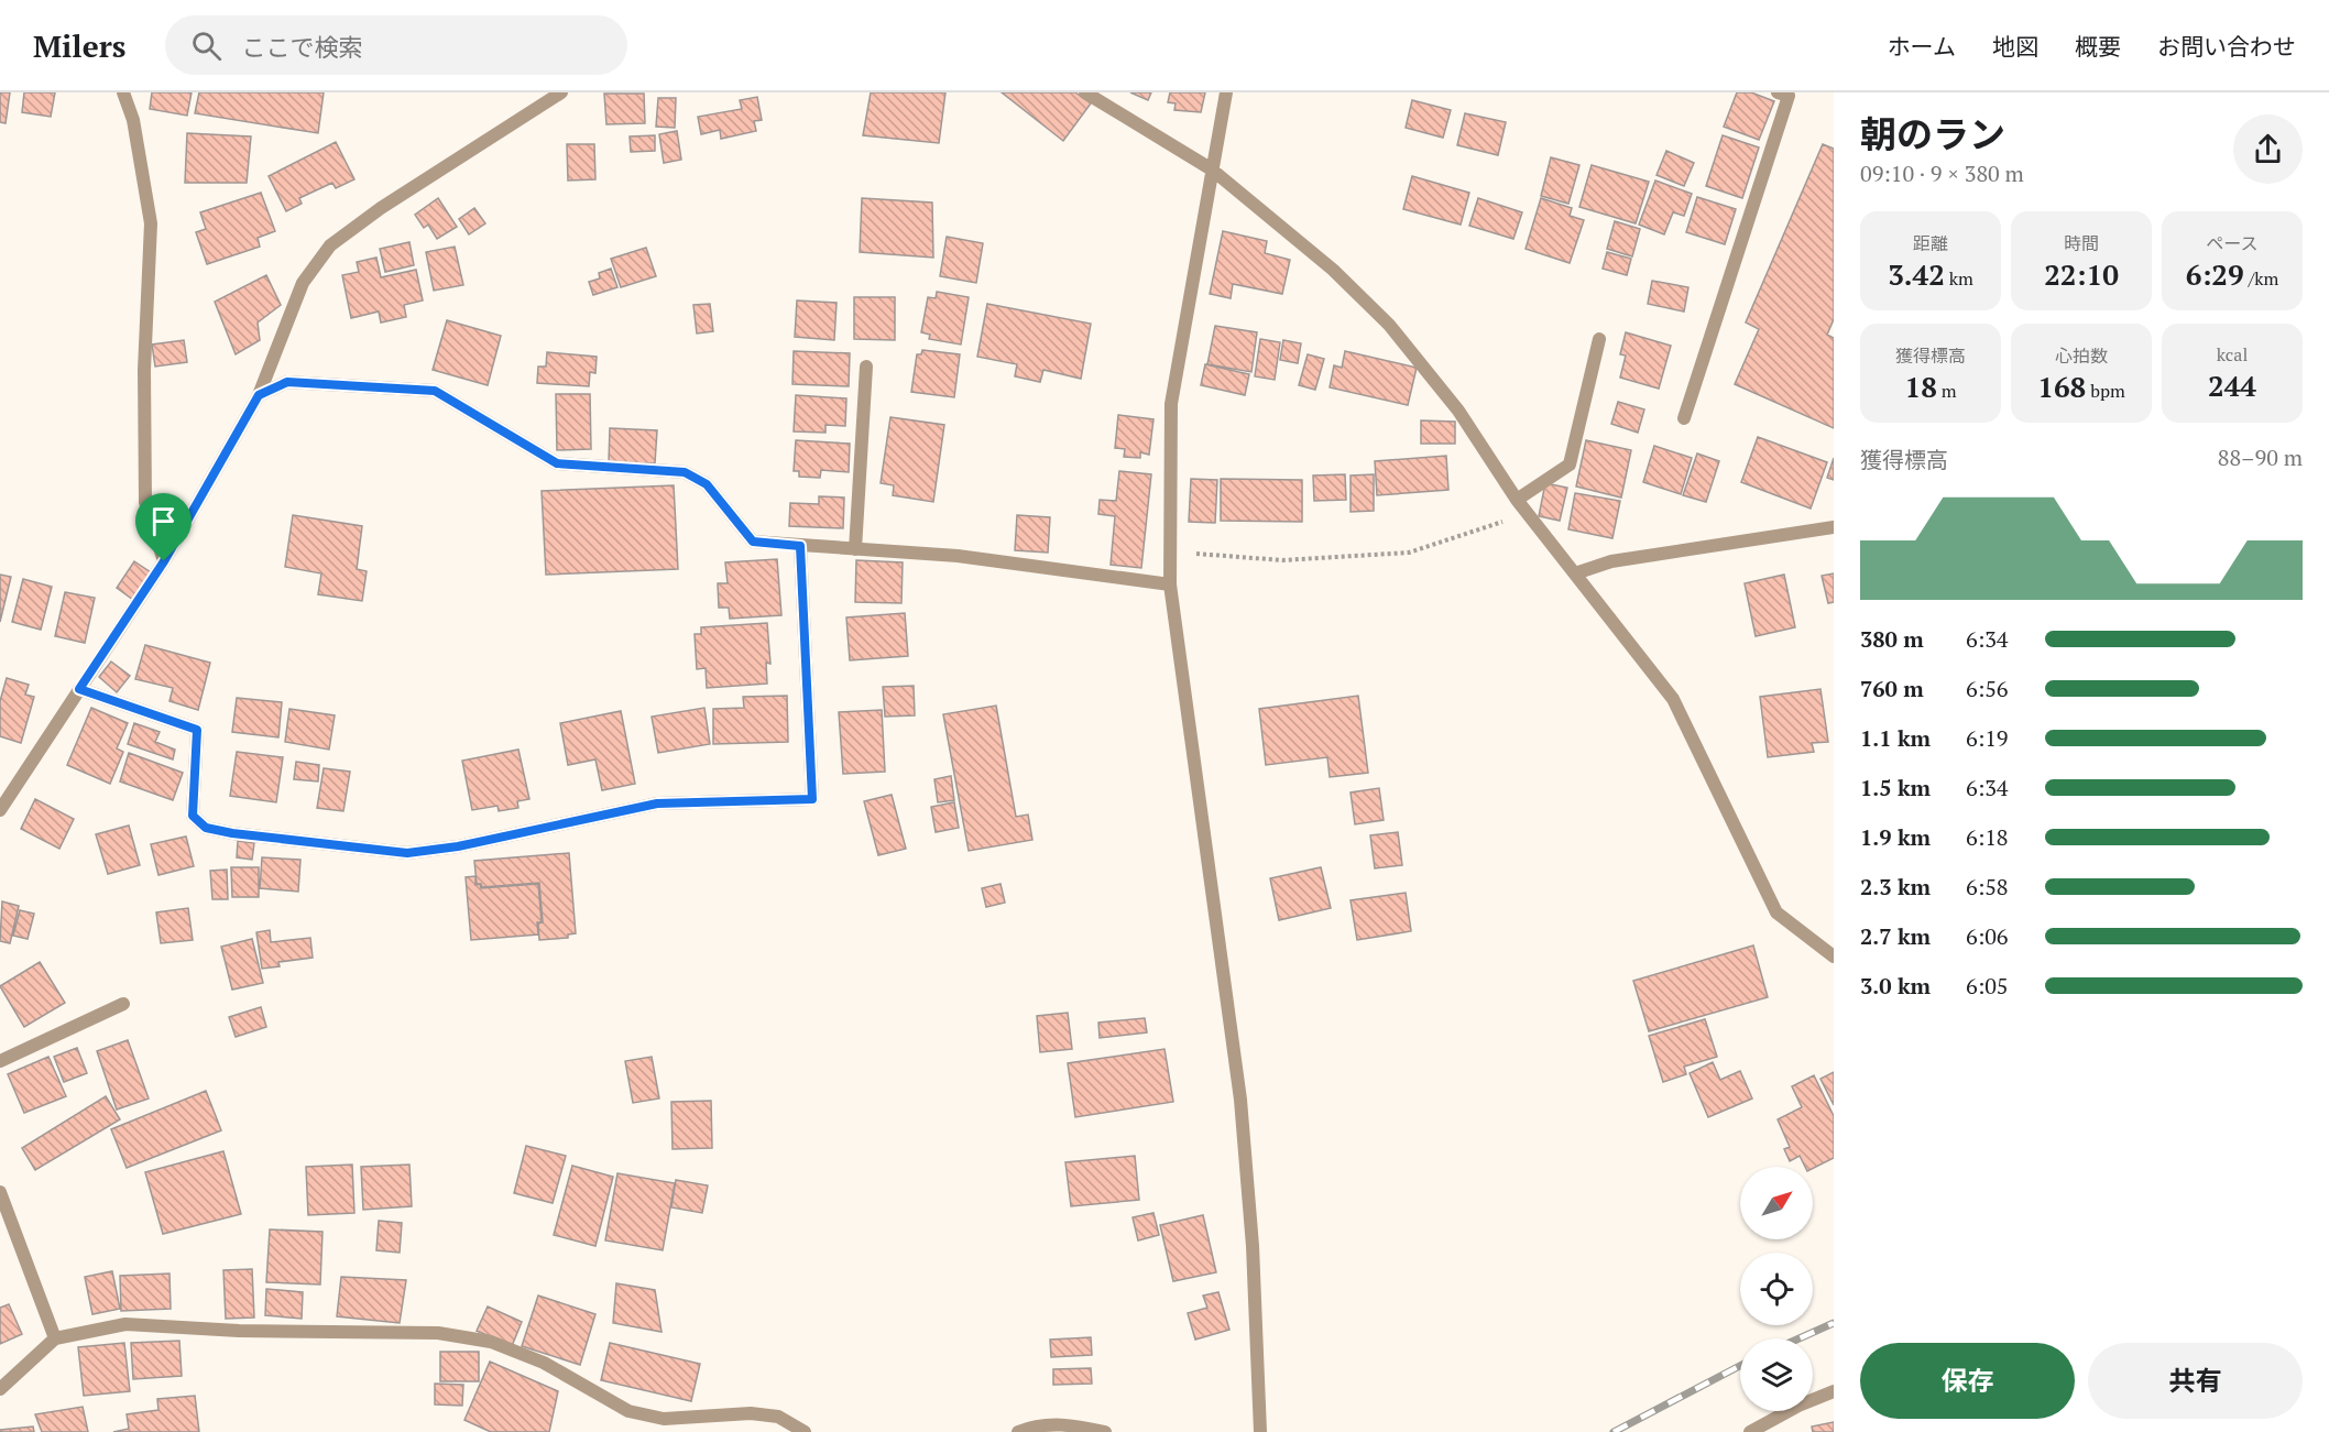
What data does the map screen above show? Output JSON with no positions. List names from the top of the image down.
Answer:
{
  "north": "top right",
  "page": {
    "header": "Milers",
    "search": "ここで検索",
    "nav": [
      "ホーム",
      "地図",
      "概要",
      "お問い合わせ"
    ],
    "heading": ["朝のラン", "09:10 · 9 × 380 m"],
    "stats": [
      ["距離", "3.42 km"],
      ["時間", "22:10"],
      ["ペース", "6:29 /km"],
      ["獲得標高", "18 m"],
      ["心拍数", "168 bpm"],
      ["kcal", "244"]
    ],
    "chart": ["獲得標高", "88–90 m"],
    "list": [
      {
        "name": "380 m",
        "note": "6:34"
      },
      {
        "name": "760 m",
        "note": "6:56"
      },
      {
        "name": "1.1 km",
        "note": "6:19"
      },
      {
        "name": "1.5 km",
        "note": "6:34"
      },
      {
        "name": "1.9 km",
        "note": "6:18"
      },
      {
        "name": "2.3 km",
        "note": "6:58"
      },
      {
        "name": "2.7 km",
        "note": "6:06"
      },
      {
        "name": "3.0 km",
        "note": "6:05"
      }
    ],
    "buttons": ["保存", "共有"]
  }
}
